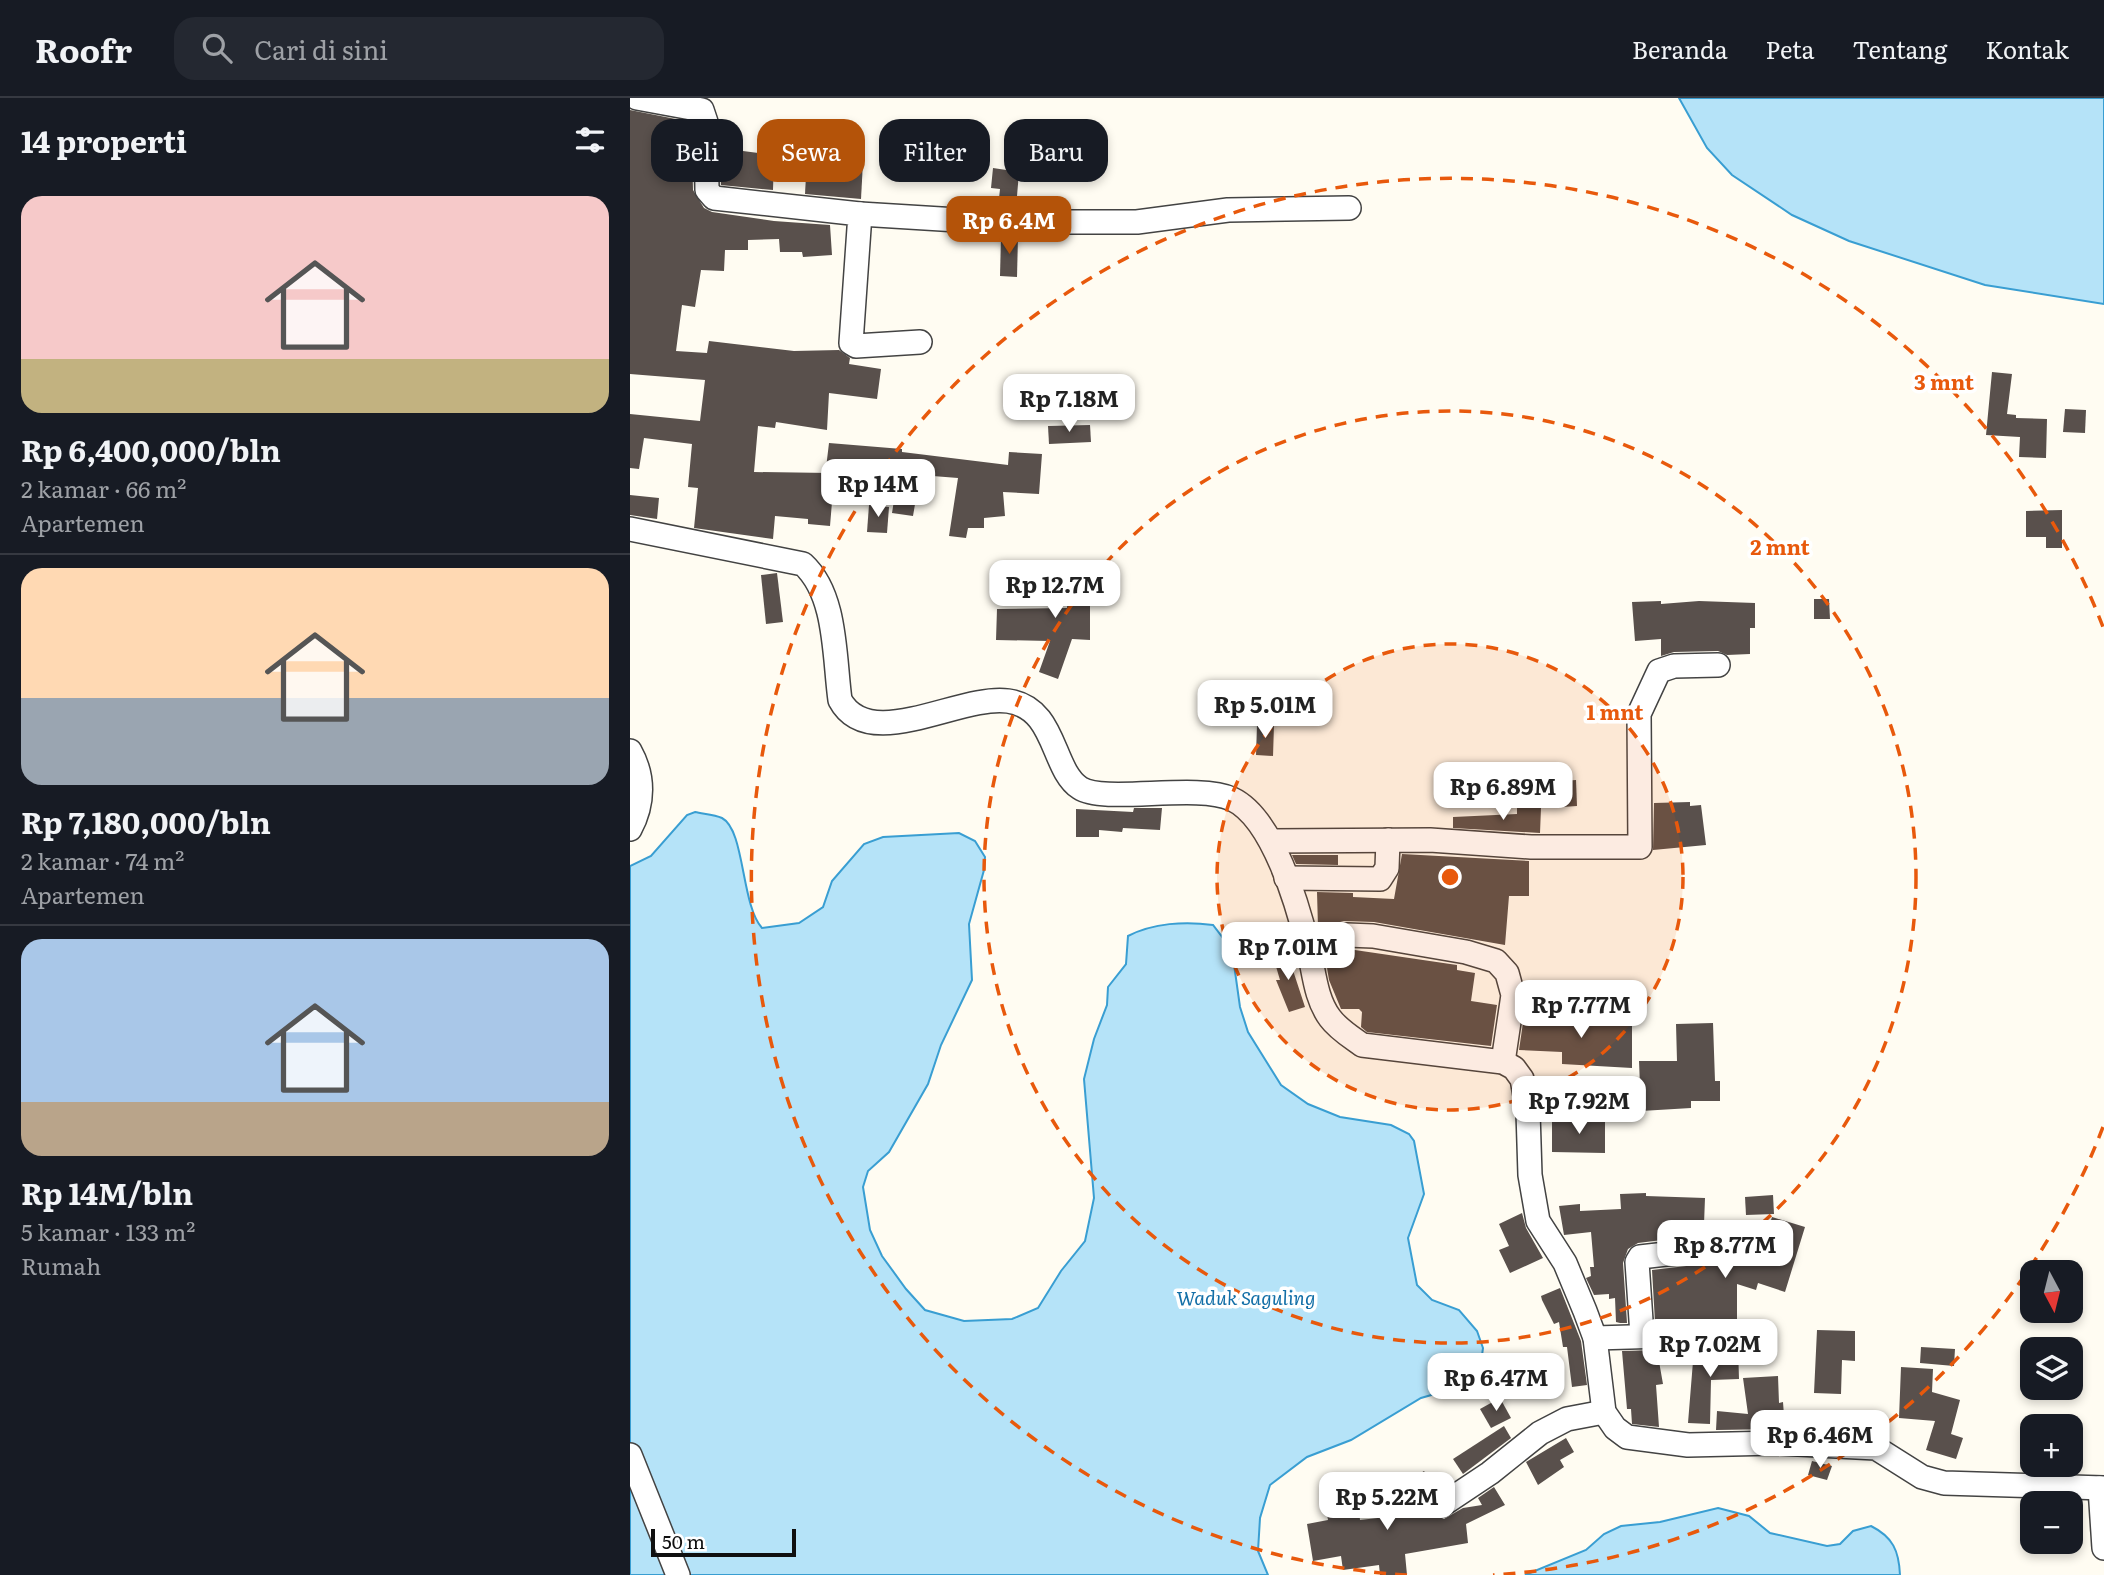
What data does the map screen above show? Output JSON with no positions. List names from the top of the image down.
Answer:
{
  "water": ["Waduk Saguling"],
  "scale_bar": "50 m",
  "north": "bottom",
  "page": {
    "header": "Roofr",
    "search": "Cari di sini",
    "nav": [
      "Beranda",
      "Peta",
      "Tentang",
      "Kontak"
    ],
    "heading": "14 properti",
    "chip": [
      "Beli",
      "Sewa",
      "Filter",
      "Baru"
    ],
    "list": [
      {
        "name": "Rp 6,400,000/bln",
        "note": "2 kamar · 66 m² · Apartemen"
      },
      {
        "name": "Rp 7,180,000/bln",
        "note": "2 kamar · 74 m² · Apartemen"
      },
      {
        "name": "Rp 14M/bln",
        "note": "5 kamar · 133 m² · Rumah"
      }
    ],
    "price": [
      "Rp 6.4M",
      "Rp 7.18M",
      "Rp 14M",
      "Rp 12.7M",
      "Rp 5.01M",
      "Rp 6.89M",
      "Rp 7.01M",
      "Rp 7.77M",
      "Rp 7.92M",
      "Rp 8.77M",
      "Rp 7.02M",
      "Rp 6.47M",
      "Rp 6.46M",
      "Rp 5.22M"
    ],
    "map_buttons": ["+", "−"],
    "scale": "50 m"
  },
  "rings": ["3 mnt", "2 mnt", "1 mnt"]
}
